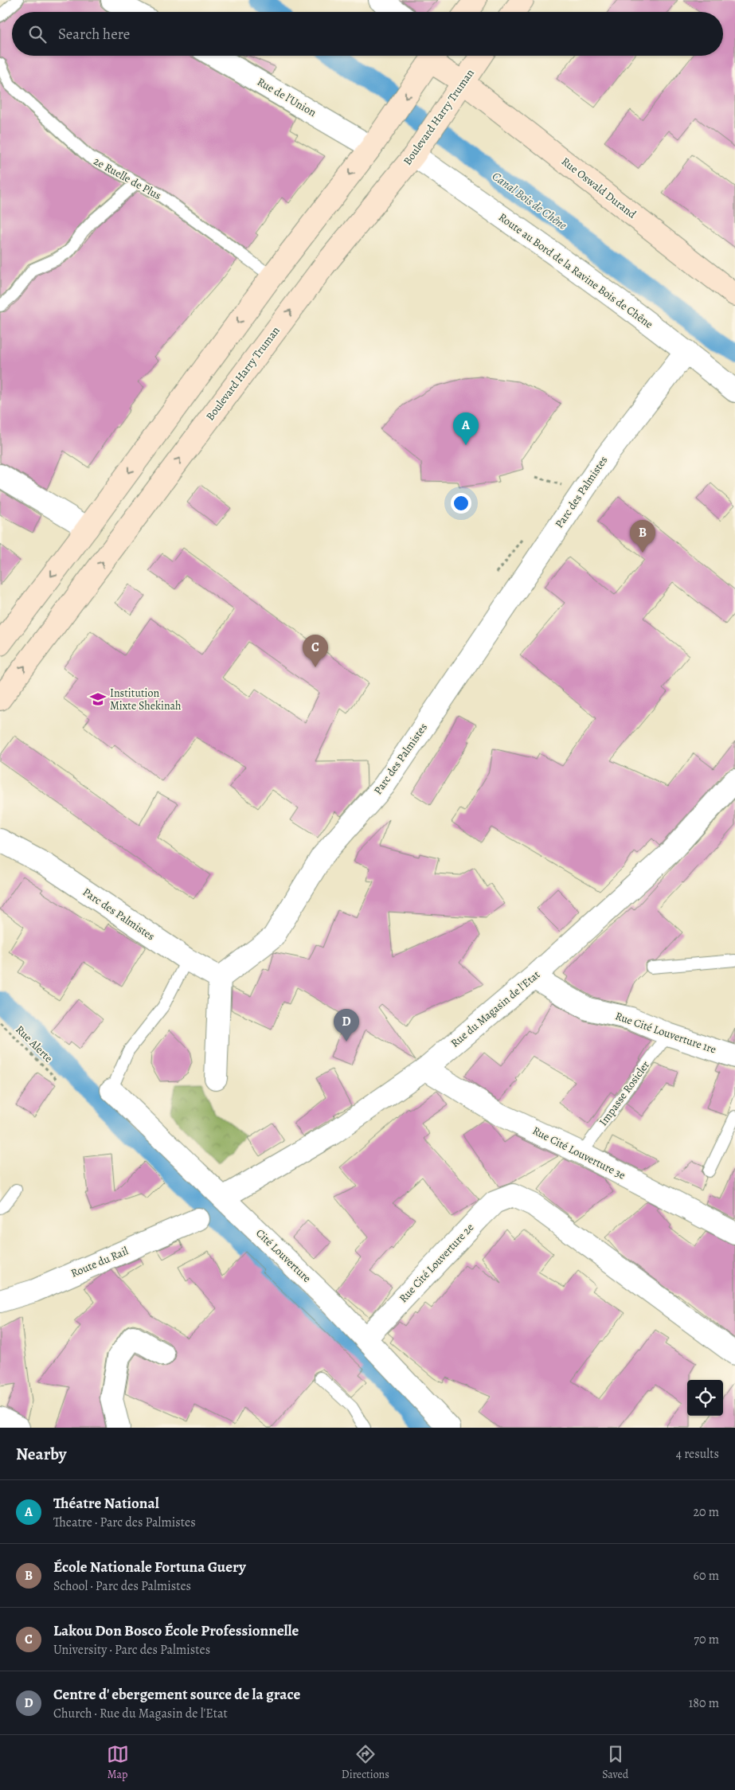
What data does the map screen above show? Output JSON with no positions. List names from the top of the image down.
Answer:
{
  "streets": {
    "main road": ["Boulevard Harry Truman", "Rue Oswald Durand"],
    "street": [
      "Rue de l'Union",
      "Route au Bord de la Ravine Bois de Chêne",
      "Parc des Palmistes",
      "Rue du Magasin de l'Etat",
      "Rue Cité Louverture 1re",
      "Rue Cité Louverture 3e",
      "Cité Louverture",
      "Route du Rail",
      "Rue Cité Louverture 2e"
    ],
    "lane": ["2e Ruelle de Plus", "Impasse Rosicler"],
    "path": ["Rue Alerte"]
  },
  "crossings": [
    ["Boulevard Harry Truman", "Rue Oswald Durand"],
    ["Boulevard Harry Truman", "Route au Bord de la Ravine Bois de Chêne"],
    ["Route au Bord de la Ravine Bois de Chêne", "Parc des Palmistes"],
    ["Rue du Magasin de l'Etat", "Rue Cité Louverture 1re"],
    ["Rue du Magasin de l'Etat", "Rue Cité Louverture 3e"],
    ["Rue du Magasin de l'Etat", "Cité Louverture"],
    ["Rue Cité Louverture 1re", "Impasse Rosicler"],
    ["Impasse Rosicler", "Rue Cité Louverture 3e"],
    ["Cité Louverture", "Rue Cité Louverture 2e"]
  ],
  "water": ["Canal Bois de Chêne"],
  "places": {
    "school or university": ["Institution Mixte Shekinah"]
  },
  "page": {
    "search": "Search here",
    "pins": [
      "A",
      "B",
      "C",
      "D"
    ],
    "heading": ["Nearby", "4 results"],
    "list": [
      {
        "mark": "A",
        "name": "Théatre National",
        "note": "Theatre · Parc des Palmistes",
        "value": "20 m"
      },
      {
        "mark": "B",
        "name": "École Nationale Fortuna Guery",
        "note": "School · Parc des Palmistes",
        "value": "60 m"
      },
      {
        "mark": "C",
        "name": "Lakou Don Bosco École Professionnelle",
        "note": "University · Parc des Palmistes",
        "value": "70 m"
      },
      {
        "mark": "D",
        "name": "Centre d' ebergement source de la grace",
        "note": "Church · Rue du Magasin de l'Etat",
        "value": "180 m"
      }
    ],
    "nav": ["Map", "Directions", "Saved"]
  }
}
